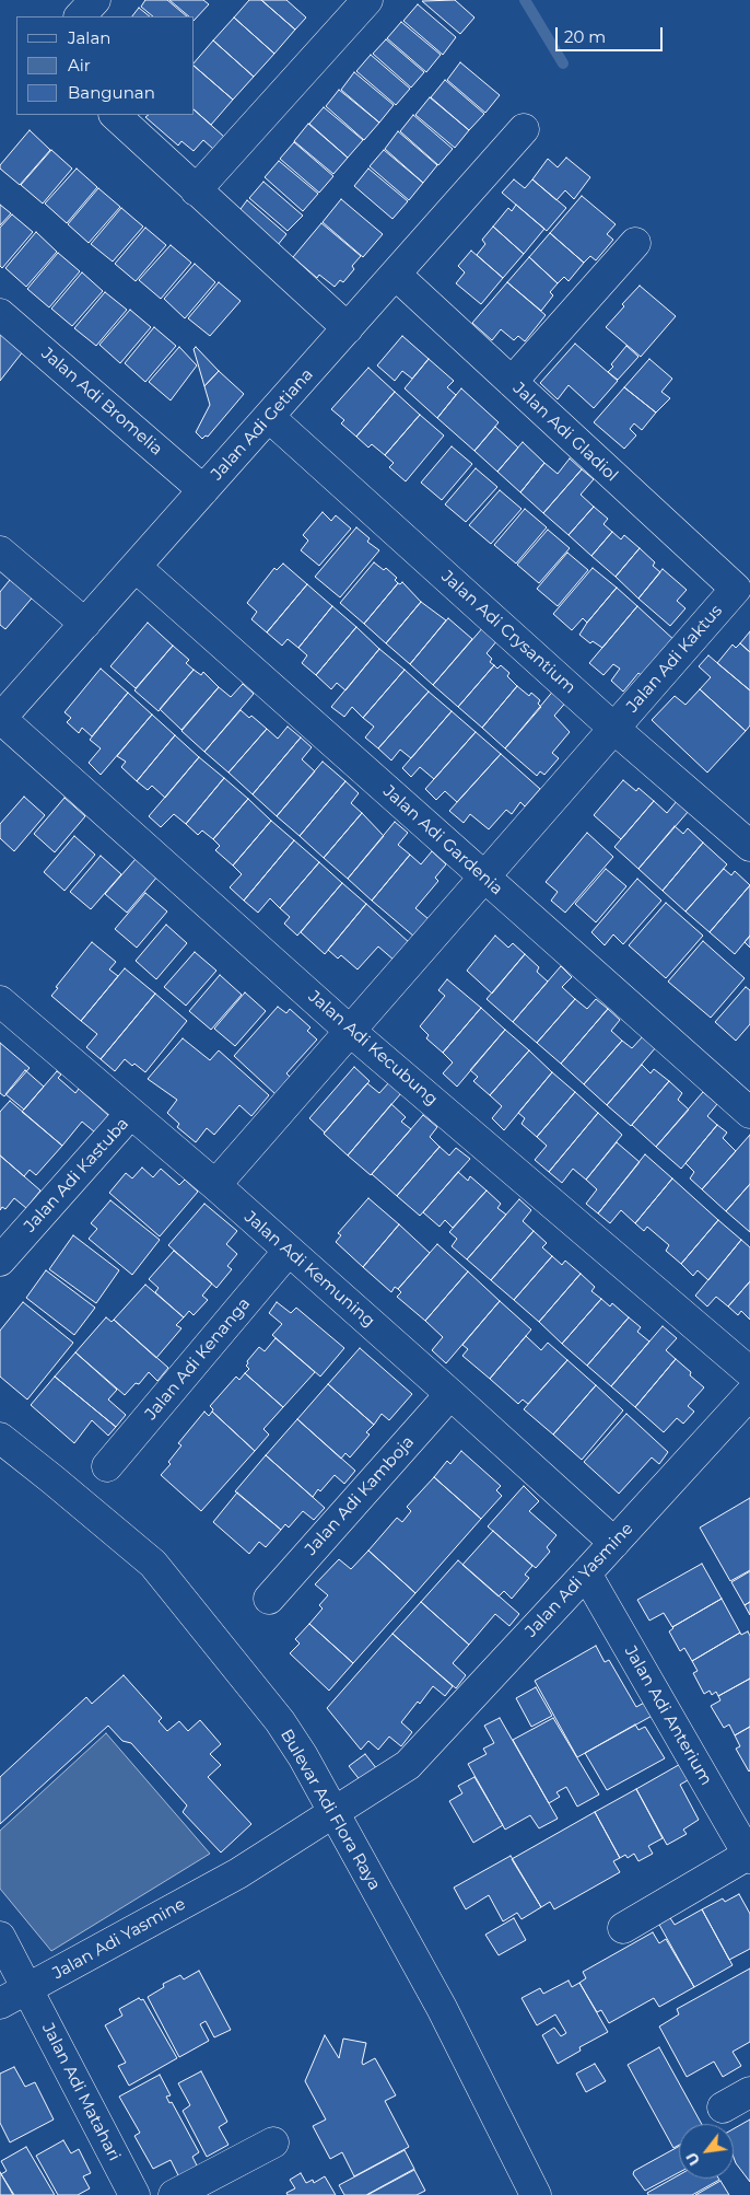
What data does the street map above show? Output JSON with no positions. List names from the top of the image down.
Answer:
{
  "streets": {
    "street": [
      "Jalan Adi Bromelia",
      "Jalan Adi Getiana",
      "Jalan Adi Gladiol",
      "Jalan Adi Crysantium",
      "Jalan Adi Kaktus",
      "Jalan Adi Gardenia",
      "Jalan Adi Kecubung",
      "Jalan Adi Kastuba",
      "Jalan Adi Kemuning",
      "Jalan Adi Kenanga",
      "Jalan Adi Kamboja",
      "Jalan Adi Yasmine",
      "Jalan Adi Anterium",
      "Bulevar Adi Flora Raya",
      "Jalan Adi Matahari"
    ]
  },
  "crossings": [
    ["Jalan Adi Bromelia", "Jalan Adi Getiana"],
    ["Jalan Adi Getiana", "Jalan Adi Gladiol"],
    ["Jalan Adi Getiana", "Jalan Adi Crysantium"],
    ["Jalan Adi Getiana", "Jalan Adi Gardenia"],
    ["Jalan Adi Getiana", "Jalan Adi Kecubung"],
    ["Jalan Adi Gladiol", "Jalan Adi Kaktus"],
    ["Jalan Adi Crysantium", "Jalan Adi Kaktus"],
    ["Jalan Adi Kaktus", "Jalan Adi Gardenia"],
    ["Jalan Adi Kaktus", "Jalan Adi Kecubung"],
    ["Jalan Adi Kaktus", "Jalan Adi Kemuning"],
    ["Jalan Adi Kecubung", "Jalan Adi Yasmine"],
    ["Jalan Adi Kastuba", "Jalan Adi Kemuning"],
    ["Jalan Adi Kemuning", "Jalan Adi Kenanga"],
    ["Jalan Adi Kemuning", "Jalan Adi Kamboja"],
    ["Jalan Adi Kemuning", "Jalan Adi Yasmine"],
    ["Jalan Adi Yasmine", "Jalan Adi Anterium"],
    ["Jalan Adi Yasmine", "Bulevar Adi Flora Raya"],
    ["Jalan Adi Yasmine", "Jalan Adi Matahari"]
  ],
  "legend": ["Jalan", "Air", "Bangunan"],
  "scale_bar": "20 m",
  "north": "bottom left"
}
